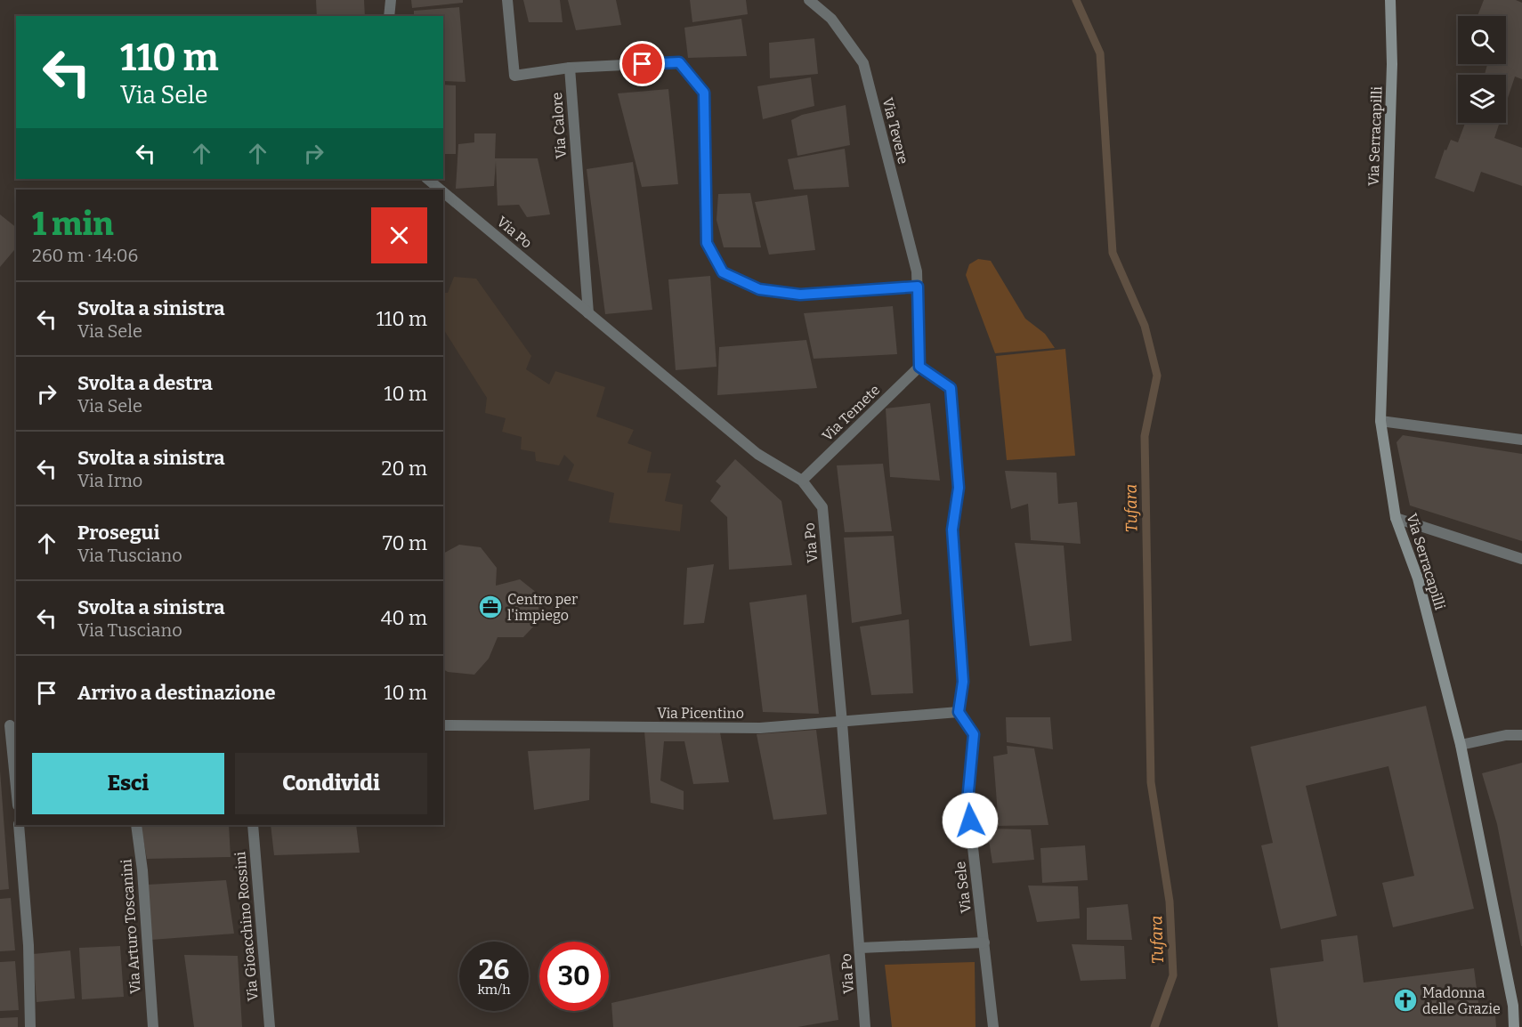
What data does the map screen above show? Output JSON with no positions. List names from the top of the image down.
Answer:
{
  "streets": {
    "street": [
      "Via Calore",
      "Via Tevere",
      "Via Serracapilli",
      "Via Po",
      "Via Temete",
      "Via Picentino",
      "Via Sele",
      "Via Arturo Toscanini",
      "Via Gioacchino Rossini"
    ]
  },
  "crossings": [
    ["Via Calore", "Via Po"],
    ["Via Po", "Via Temete"],
    ["Via Po", "Via Picentino"],
    ["Via Picentino", "Via Sele"]
  ],
  "water": ["Tufara"],
  "places": {
    "office": ["Centro per l'impiego"],
    "church": ["Madonna delle Grazie"]
  },
  "page": {
    "turn": ["110 m", "Via Sele"],
    "heading": ["1 min", "260 m · 14:06"],
    "list": [
      {
        "name": "Svolta a sinistra",
        "note": "Via Sele",
        "value": "110 m"
      },
      {
        "name": "Svolta a destra",
        "note": "Via Sele",
        "value": "10 m"
      },
      {
        "name": "Svolta a sinistra",
        "note": "Via Irno",
        "value": "20 m"
      },
      {
        "name": "Prosegui",
        "note": "Via Tusciano",
        "value": "70 m"
      },
      {
        "name": "Svolta a sinistra",
        "note": "Via Tusciano",
        "value": "40 m"
      },
      {
        "name": "Arrivo a destinazione",
        "value": "10 m"
      }
    ],
    "buttons": ["Esci", "Condividi"],
    "speed": "26 km/h",
    "limit": "30"
  }
}
